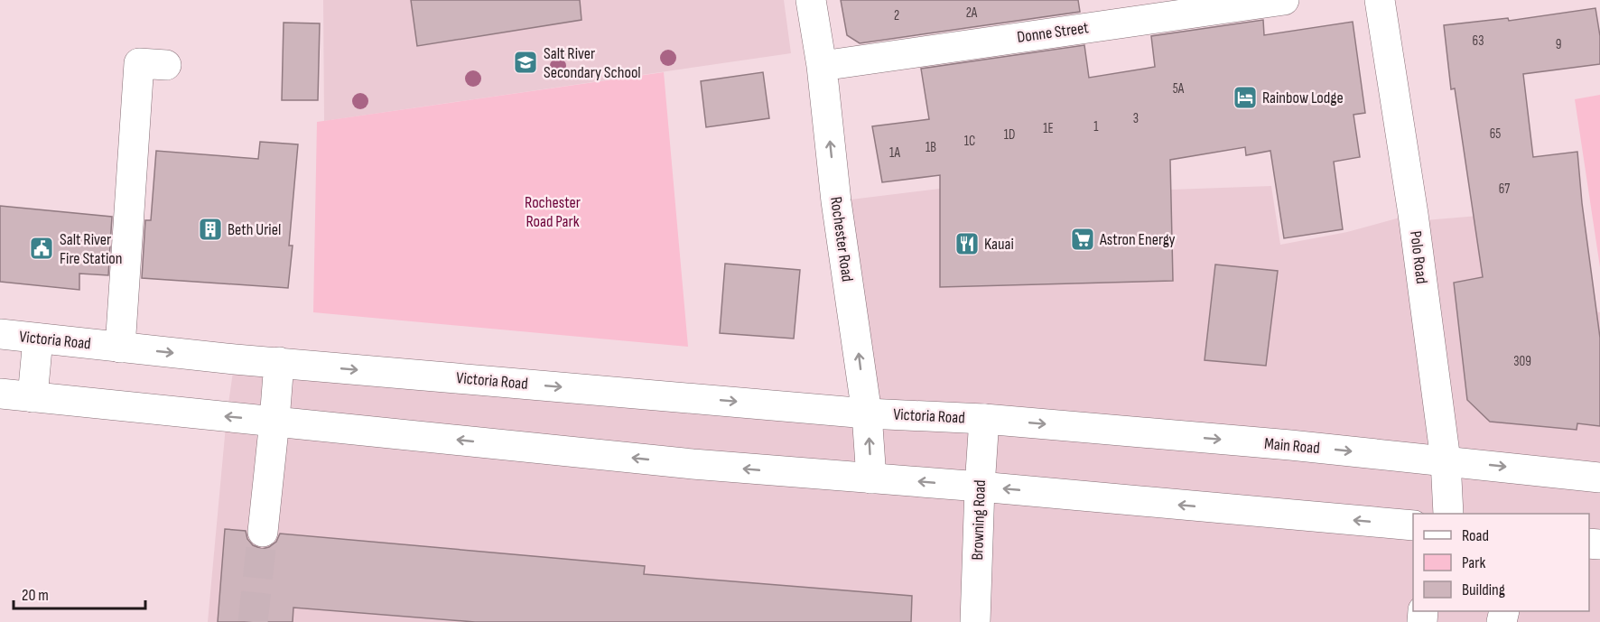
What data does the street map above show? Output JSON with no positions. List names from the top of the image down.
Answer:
{
  "streets": {
    "main road": [
      "Donne Street",
      "Rochester Road",
      "Polo Road",
      "Victoria Road",
      "Main Road",
      "Browning Road"
    ]
  },
  "crossings": [
    ["Donne Street", "Rochester Road"],
    ["Rochester Road", "Victoria Road"],
    ["Polo Road", "Main Road"],
    ["Victoria Road", "Main Road"],
    ["Victoria Road", "Browning Road"],
    ["Main Road", "Browning Road"]
  ],
  "one_way": ["Rochester Road"],
  "parks": ["Rochester Road Park"],
  "places": {
    "school or university": ["Salt River Secondary School"],
    "hotel": ["Rainbow Lodge"],
    "building": ["Beth Uriel"],
    "supermarket": ["Astron Energy"],
    "restaurant": ["Kauai"],
    "public building": ["Salt River Fire Station"]
  },
  "house_numbers": [
    "2A",
    "2",
    "63",
    "9",
    "5A",
    "3",
    "1",
    "1E",
    "65",
    "1D",
    "1C",
    "1B",
    "1A",
    "67",
    "309"
  ],
  "legend": ["Road", "Park", "Building"],
  "scale_bar": "20 m"
}
